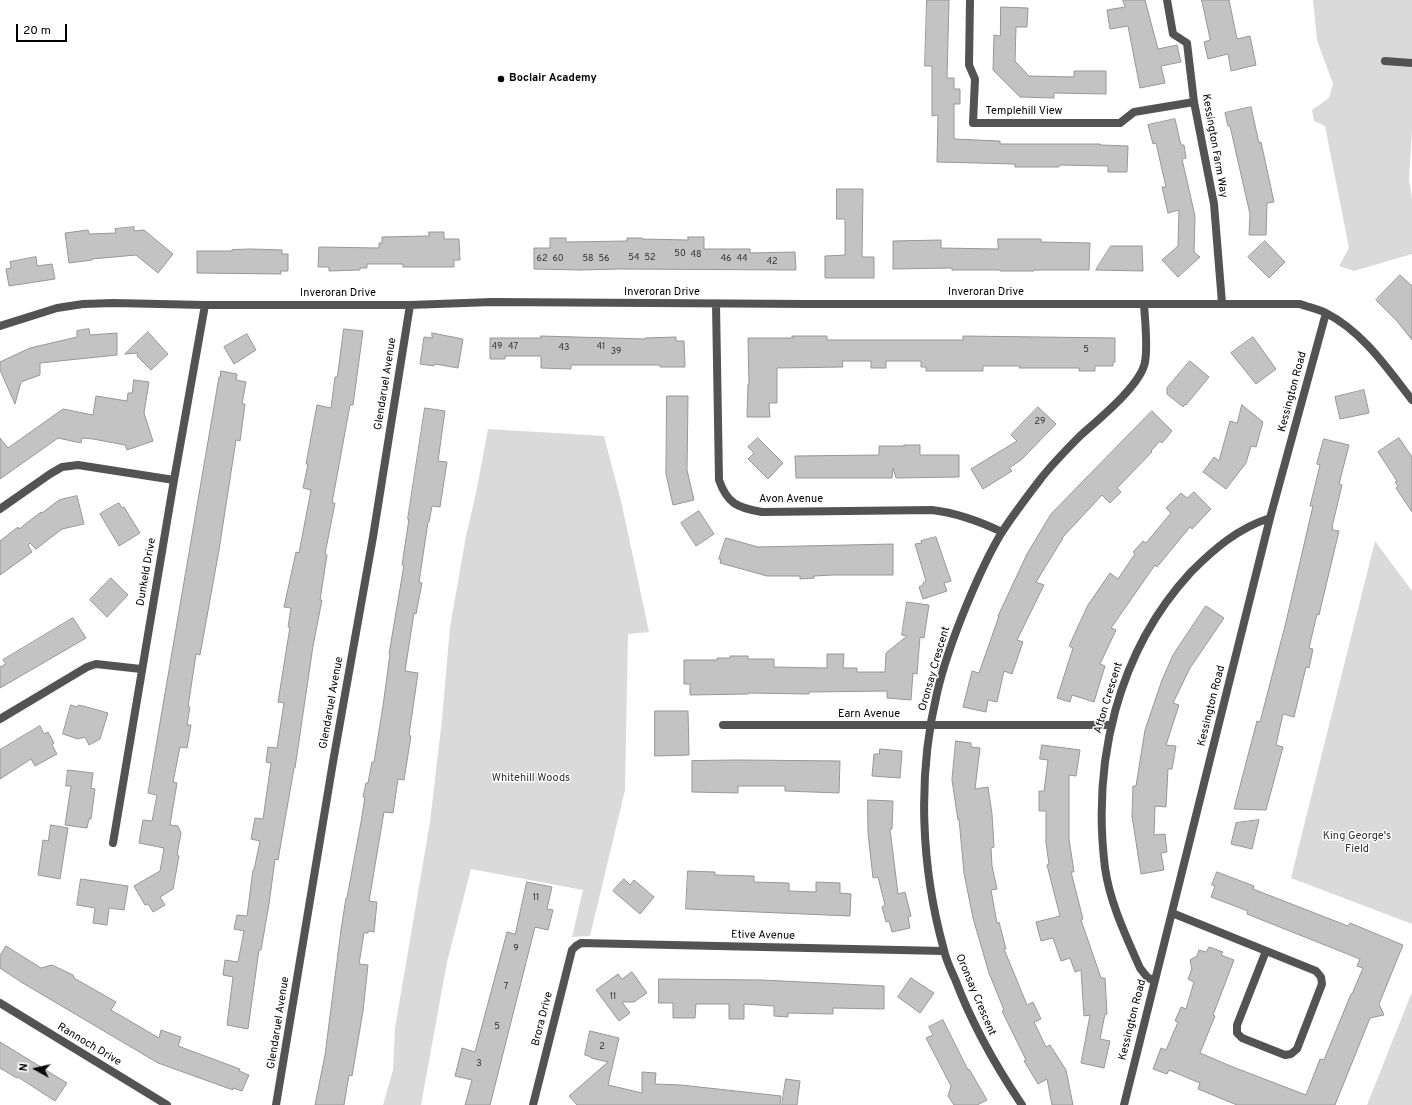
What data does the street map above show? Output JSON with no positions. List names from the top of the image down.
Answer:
{
  "streets": {
    "street": [
      "Templehill View",
      "Kessington Farm Way",
      "Inveroran Drive",
      "Glendaruel Avenue",
      "Kessington Road",
      "Avon Avenue",
      "Dunkeld Drive",
      "Oronsay Crescent",
      "Afton Crescent",
      "Earn Avenue",
      "Etive Avenue",
      "Brora Drive",
      "Rannoch Drive"
    ]
  },
  "crossings": [
    ["Templehill View", "Kessington Farm Way"],
    ["Kessington Farm Way", "Inveroran Drive"],
    ["Inveroran Drive", "Glendaruel Avenue"],
    ["Inveroran Drive", "Kessington Road"],
    ["Inveroran Drive", "Avon Avenue"],
    ["Inveroran Drive", "Dunkeld Drive"],
    ["Inveroran Drive", "Oronsay Crescent"],
    ["Kessington Road", "Afton Crescent"],
    ["Avon Avenue", "Oronsay Crescent"],
    ["Oronsay Crescent", "Earn Avenue"],
    ["Oronsay Crescent", "Etive Avenue"],
    ["Afton Crescent", "Earn Avenue"],
    ["Etive Avenue", "Brora Drive"]
  ],
  "parks": ["Whitehill Woods", "King George's Field"],
  "places": ["Boclair Academy"],
  "house_numbers": [
    "50",
    "48",
    "54",
    "52",
    "62",
    "60",
    "58",
    "56",
    "46",
    "44",
    "42",
    "49",
    "47",
    "41",
    "43",
    "5",
    "39",
    "29",
    "11",
    "9",
    "7",
    "11",
    "5",
    "2",
    "3"
  ],
  "scale_bar": "20 m",
  "north": "left"
}
